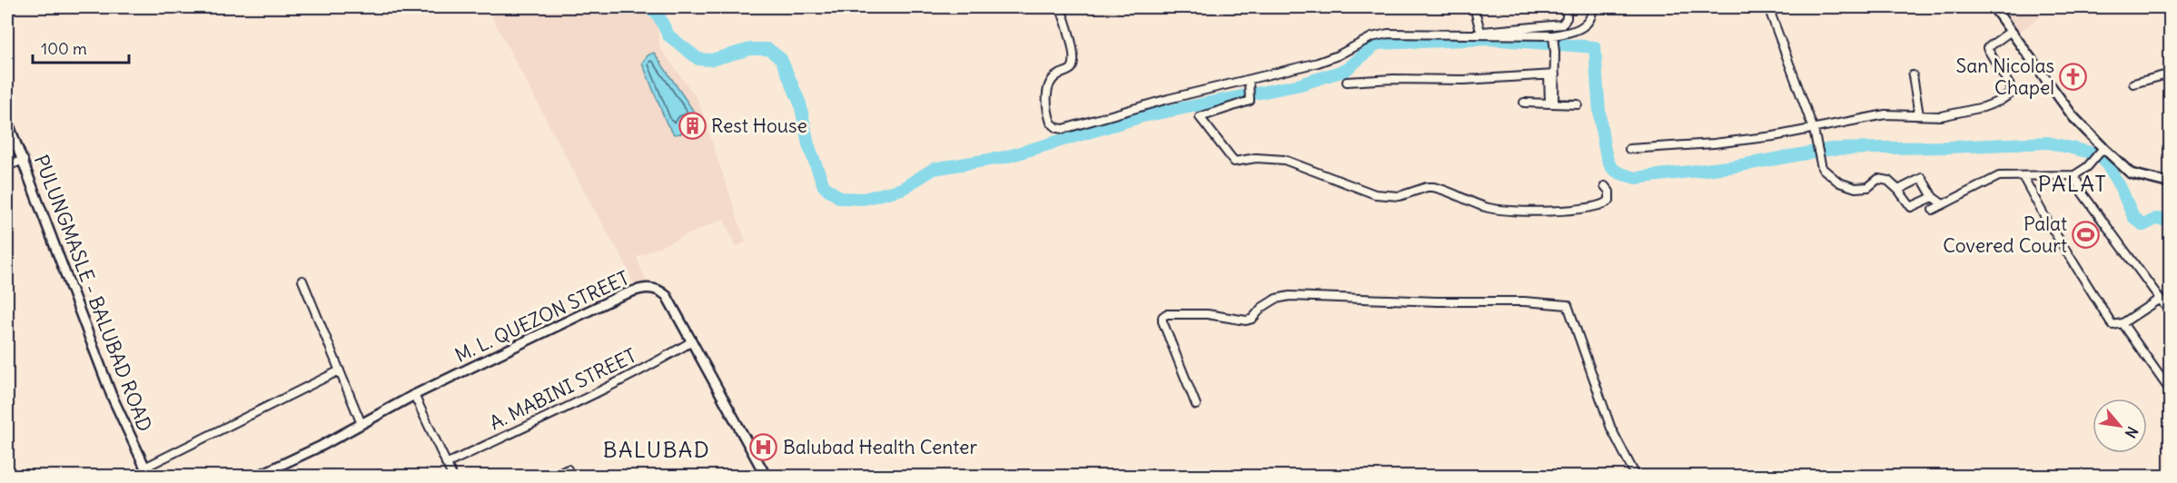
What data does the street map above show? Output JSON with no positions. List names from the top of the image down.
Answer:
{
  "streets": {
    "street": ["PULUNGMASLE - BALUBAD ROAD", "M. L. QUEZON STREET", "A. MABINI STREET"]
  },
  "crossings": [
    ["M. L. QUEZON STREET", "A. MABINI STREET"]
  ],
  "districts": ["PALAT", "BALUBAD"],
  "places": {
    "church": ["San Nicolas Chapel"],
    "building": ["Rest House"],
    "sports": ["Palat Covered Court"],
    "hospital": ["Balubad Health Center"]
  },
  "scale_bar": "100 m",
  "north": "bottom right"
}
